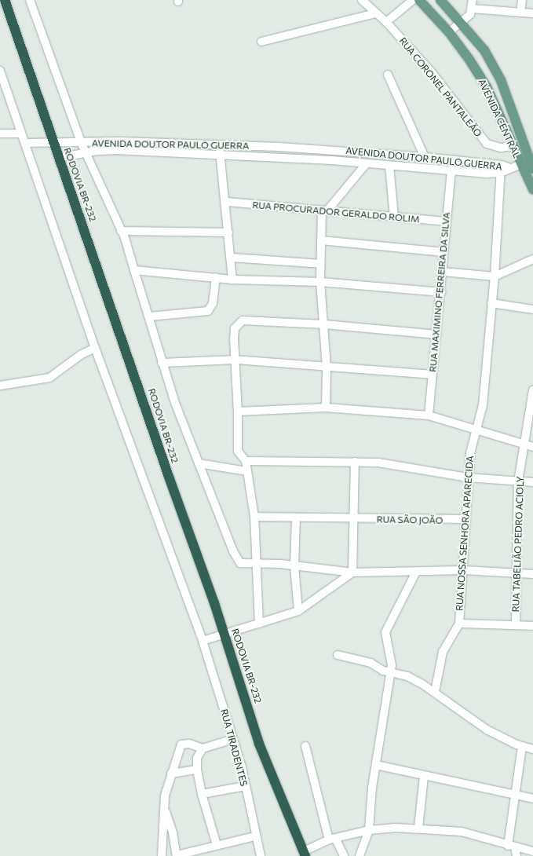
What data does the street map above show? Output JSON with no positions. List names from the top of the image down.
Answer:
{
  "streets": {
    "highway": ["RODOVIA BR-232"],
    "main road": ["AVENIDA CENTRAL"],
    "street": [
      "RUA CORONEL PANTALEÃO",
      "AVENIDA DOUTOR PAULO GUERRA",
      "RUA PROCURADOR GERALDO ROLIM",
      "RUA MAXIMINO FERREIRA DA SILVA",
      "RUA SÃO JOÃO",
      "RUA NOSSA SENHORA APARECIDA",
      "RUA TABELIÃO PEDRO ACIOLY",
      "RUA TIRADENTES"
    ]
  },
  "crossings": [
    ["RUA CORONEL PANTALEÃO", "AVENIDA CENTRAL"],
    ["AVENIDA CENTRAL", "AVENIDA DOUTOR PAULO GUERRA"],
    ["AVENIDA DOUTOR PAULO GUERRA", "RODOVIA BR-232"],
    ["AVENIDA DOUTOR PAULO GUERRA", "RUA MAXIMINO FERREIRA DA SILVA"],
    ["AVENIDA DOUTOR PAULO GUERRA", "RUA NOSSA SENHORA APARECIDA"],
    ["AVENIDA DOUTOR PAULO GUERRA", "RUA TIRADENTES"],
    ["RUA PROCURADOR GERALDO ROLIM", "RUA MAXIMINO FERREIRA DA SILVA"],
    ["RUA SÃO JOÃO", "RUA NOSSA SENHORA APARECIDA"]
  ]
}
